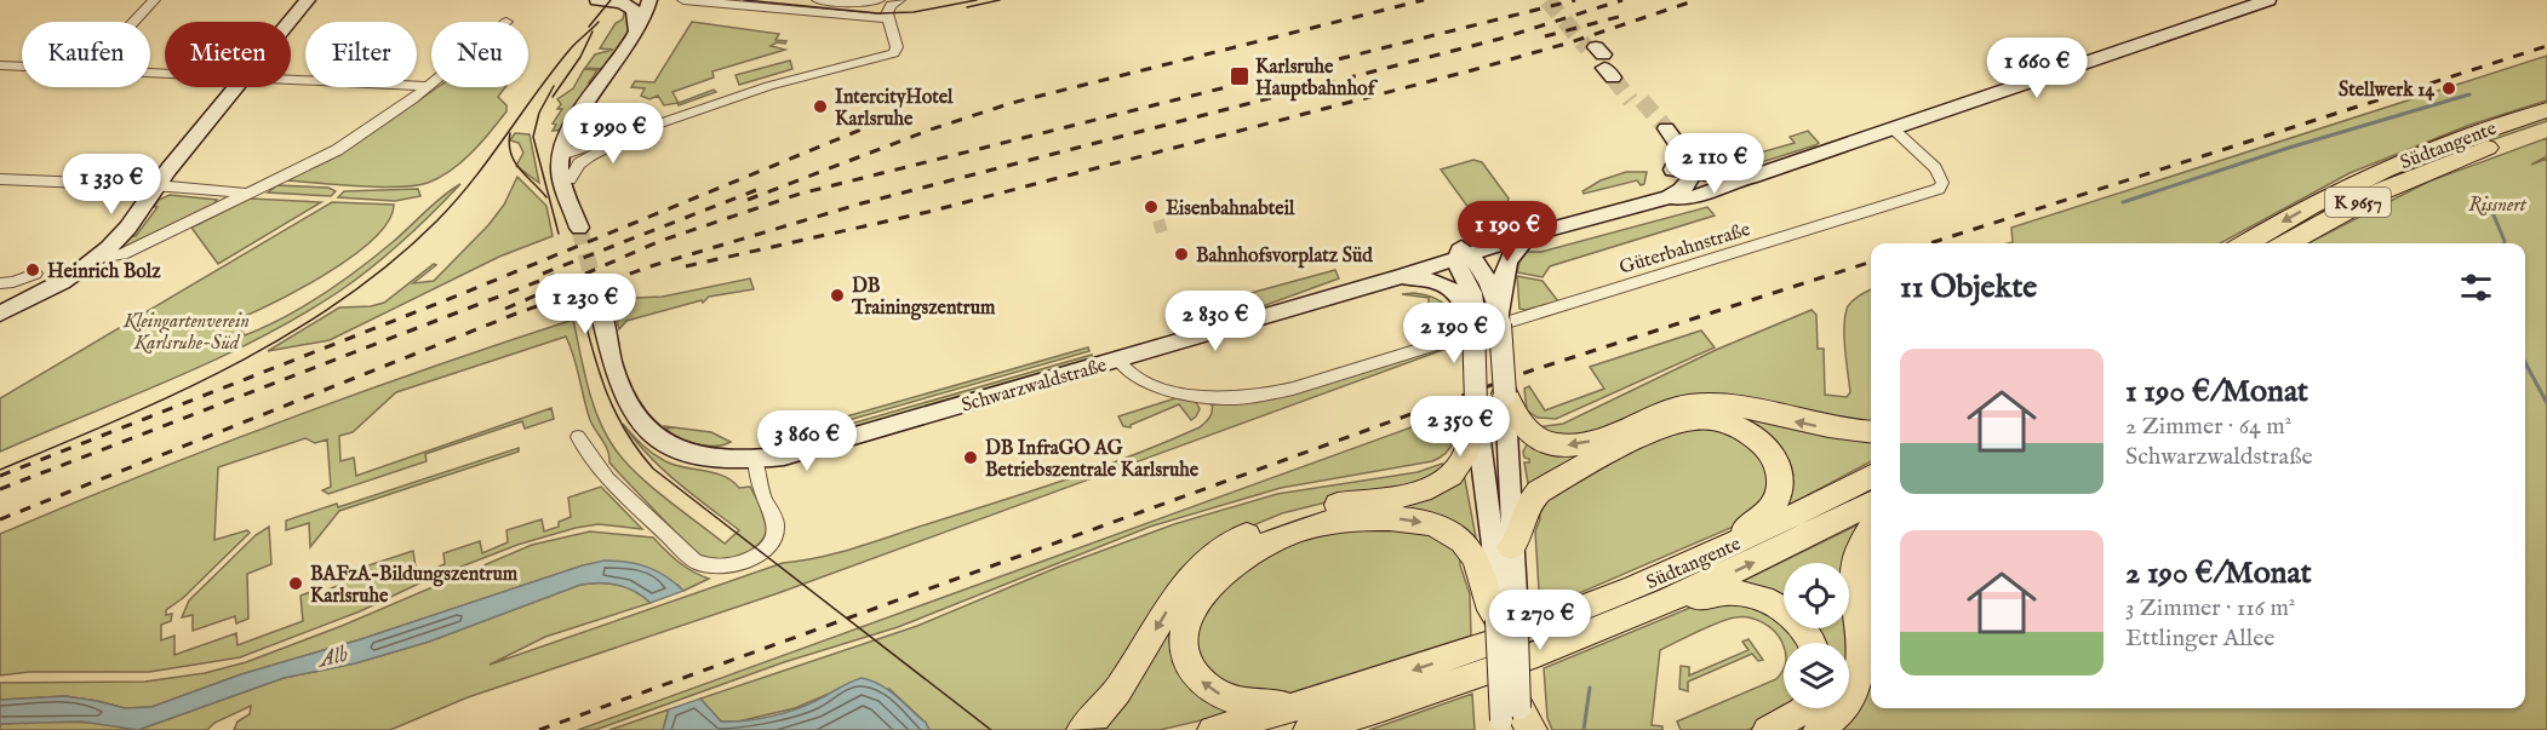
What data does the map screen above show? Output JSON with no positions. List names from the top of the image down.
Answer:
{
  "streets": {
    "highway": ["Südtangente", "K 9657"],
    "main road": ["Schwarzwaldstraße"],
    "street": ["Güterbahnstraße"]
  },
  "crossings": [
    ["Güterbahnstraße", "Schwarzwaldstraße"]
  ],
  "water": ["Alb"],
  "parks": ["Rissnert", "Kleingartenverein Karlsruhe-Süd"],
  "places": {
    "transit": ["Karlsruhe Hauptbahnhof"],
    "other": [
      "Stellwerk 14",
      "IntercityHotel Karlsruhe",
      "Eisenbahnabteil",
      "Bahnhofsvorplatz Süd",
      "Heinrich Bolz",
      "DB Trainingszentrum",
      "DB InfraGO AG Betriebszentrale Karlsruhe",
      "BAFzA-Bildungszentrum Karlsruhe"
    ]
  },
  "page": {
    "chip": [
      "Kaufen",
      "Mieten",
      "Filter",
      "Neu"
    ],
    "price": [
      "1 660 €",
      "1 990 €",
      "2 110 €",
      "1 330 €",
      "1 190 €",
      "1 230 €",
      "2 830 €",
      "2 190 €",
      "2 350 €",
      "3 860 €",
      "1 270 €"
    ],
    "heading": "11 Objekte",
    "list": [
      {
        "name": "1 190 €/Monat",
        "note": "2 Zimmer · 64 m² · Schwarzwaldstraße"
      },
      {
        "name": "2 190 €/Monat",
        "note": "3 Zimmer · 116 m² · Ettlinger Allee"
      }
    ]
  }
}
